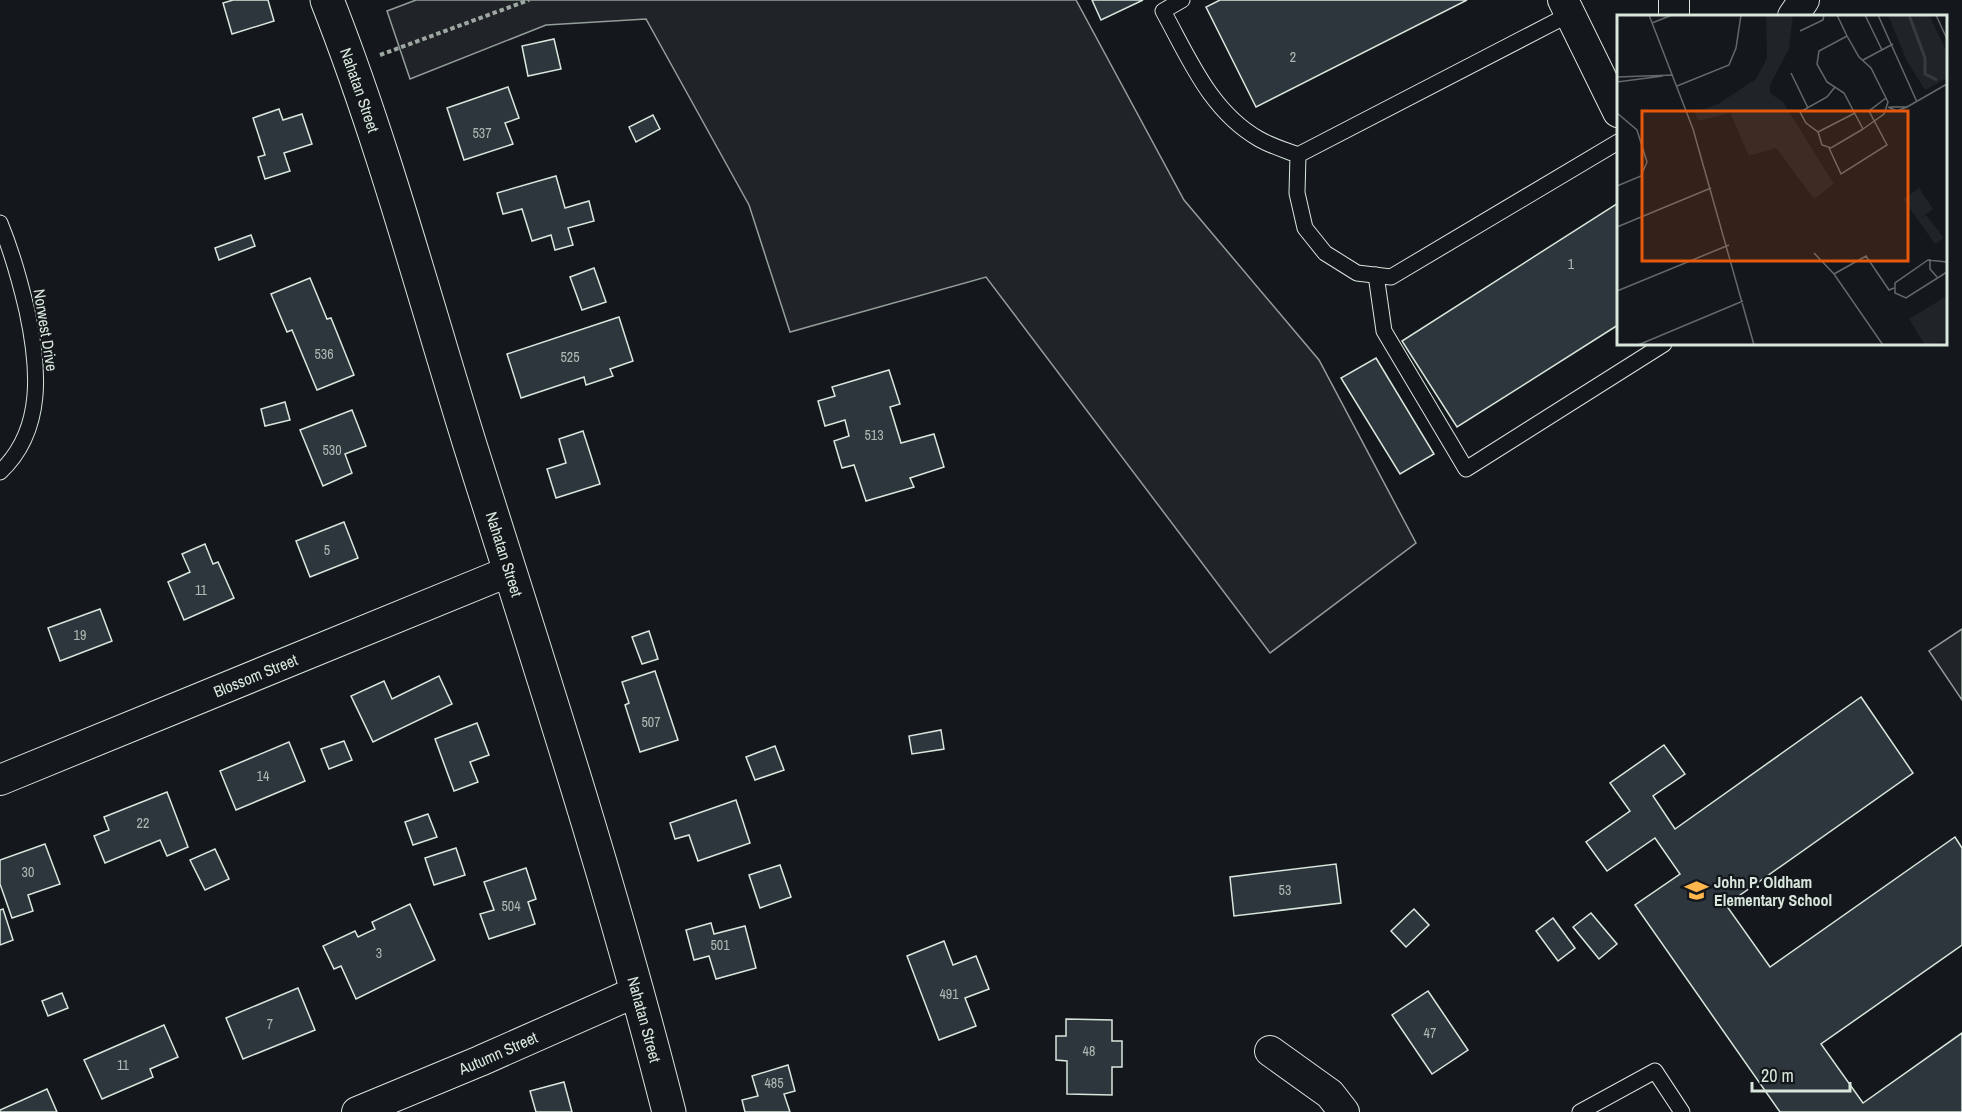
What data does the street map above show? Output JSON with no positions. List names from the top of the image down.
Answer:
{
  "streets": {
    "main road": ["Nahatan Street"],
    "street": ["Blossom Street", "Autumn Street"],
    "lane": ["Norwest Drive"]
  },
  "crossings": [
    ["Nahatan Street", "Blossom Street"],
    ["Nahatan Street", "Autumn Street"]
  ],
  "places": {
    "school or university": ["John P. Oldham Elementary School"]
  },
  "house_numbers": [
    "2",
    "537",
    "1",
    "536",
    "525",
    "513",
    "530",
    "5",
    "11",
    "19",
    "507",
    "14",
    "22",
    "30",
    "53",
    "504",
    "501",
    "3",
    "491",
    "7",
    "47",
    "48",
    "11",
    "485"
  ],
  "scale_bar": "20 m"
}
